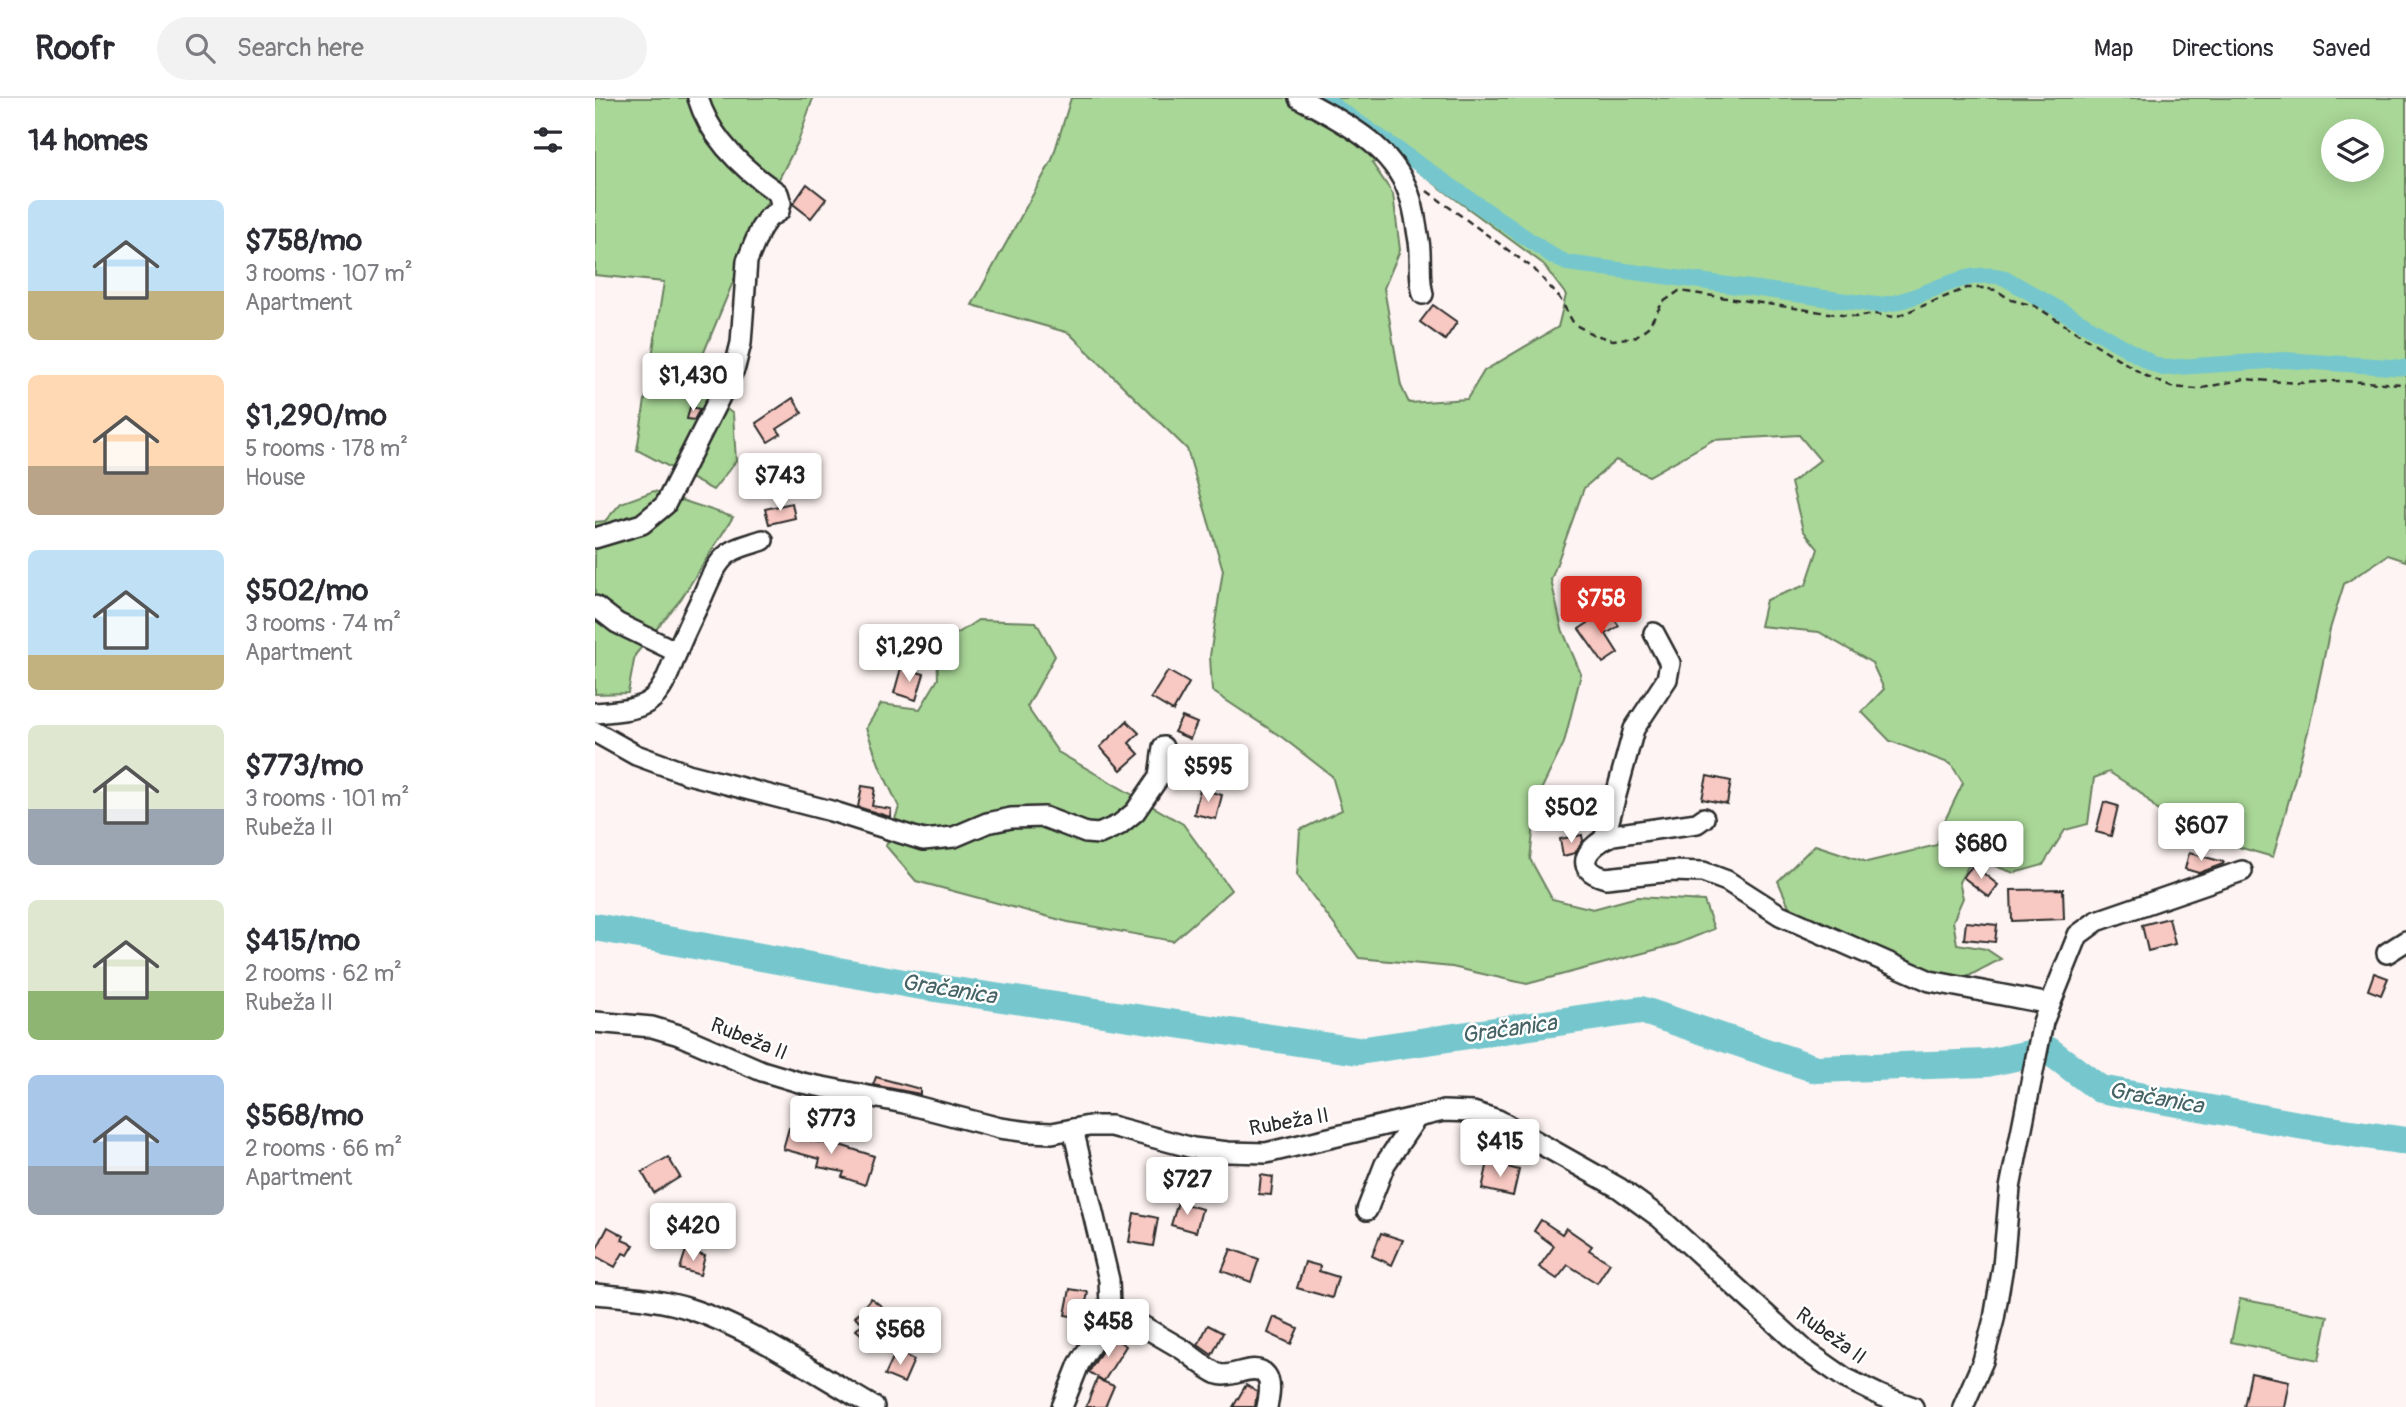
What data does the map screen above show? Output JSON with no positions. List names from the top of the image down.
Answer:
{
  "streets": {
    "street": ["Rubeža II"]
  },
  "water": ["Gračanica"],
  "page": {
    "header": "Roofr",
    "search": "Search here",
    "nav": ["Map", "Directions", "Saved"],
    "heading": "14 homes",
    "list": [
      {
        "name": "$758/mo",
        "note": "3 rooms · 107 m² · Apartment"
      },
      {
        "name": "$1,290/mo",
        "note": "5 rooms · 178 m² · House"
      },
      {
        "name": "$502/mo",
        "note": "3 rooms · 74 m² · Apartment"
      },
      {
        "name": "$773/mo",
        "note": "3 rooms · 101 m² · Rubeža II"
      },
      {
        "name": "$415/mo",
        "note": "2 rooms · 62 m² · Rubeža II"
      },
      {
        "name": "$568/mo",
        "note": "2 rooms · 66 m² · Apartment"
      }
    ],
    "price": [
      "$1,430",
      "$743",
      "$758",
      "$1,290",
      "$595",
      "$502",
      "$607",
      "$680",
      "$773",
      "$415",
      "$727",
      "$420",
      "$458",
      "$568"
    ]
  }
}
